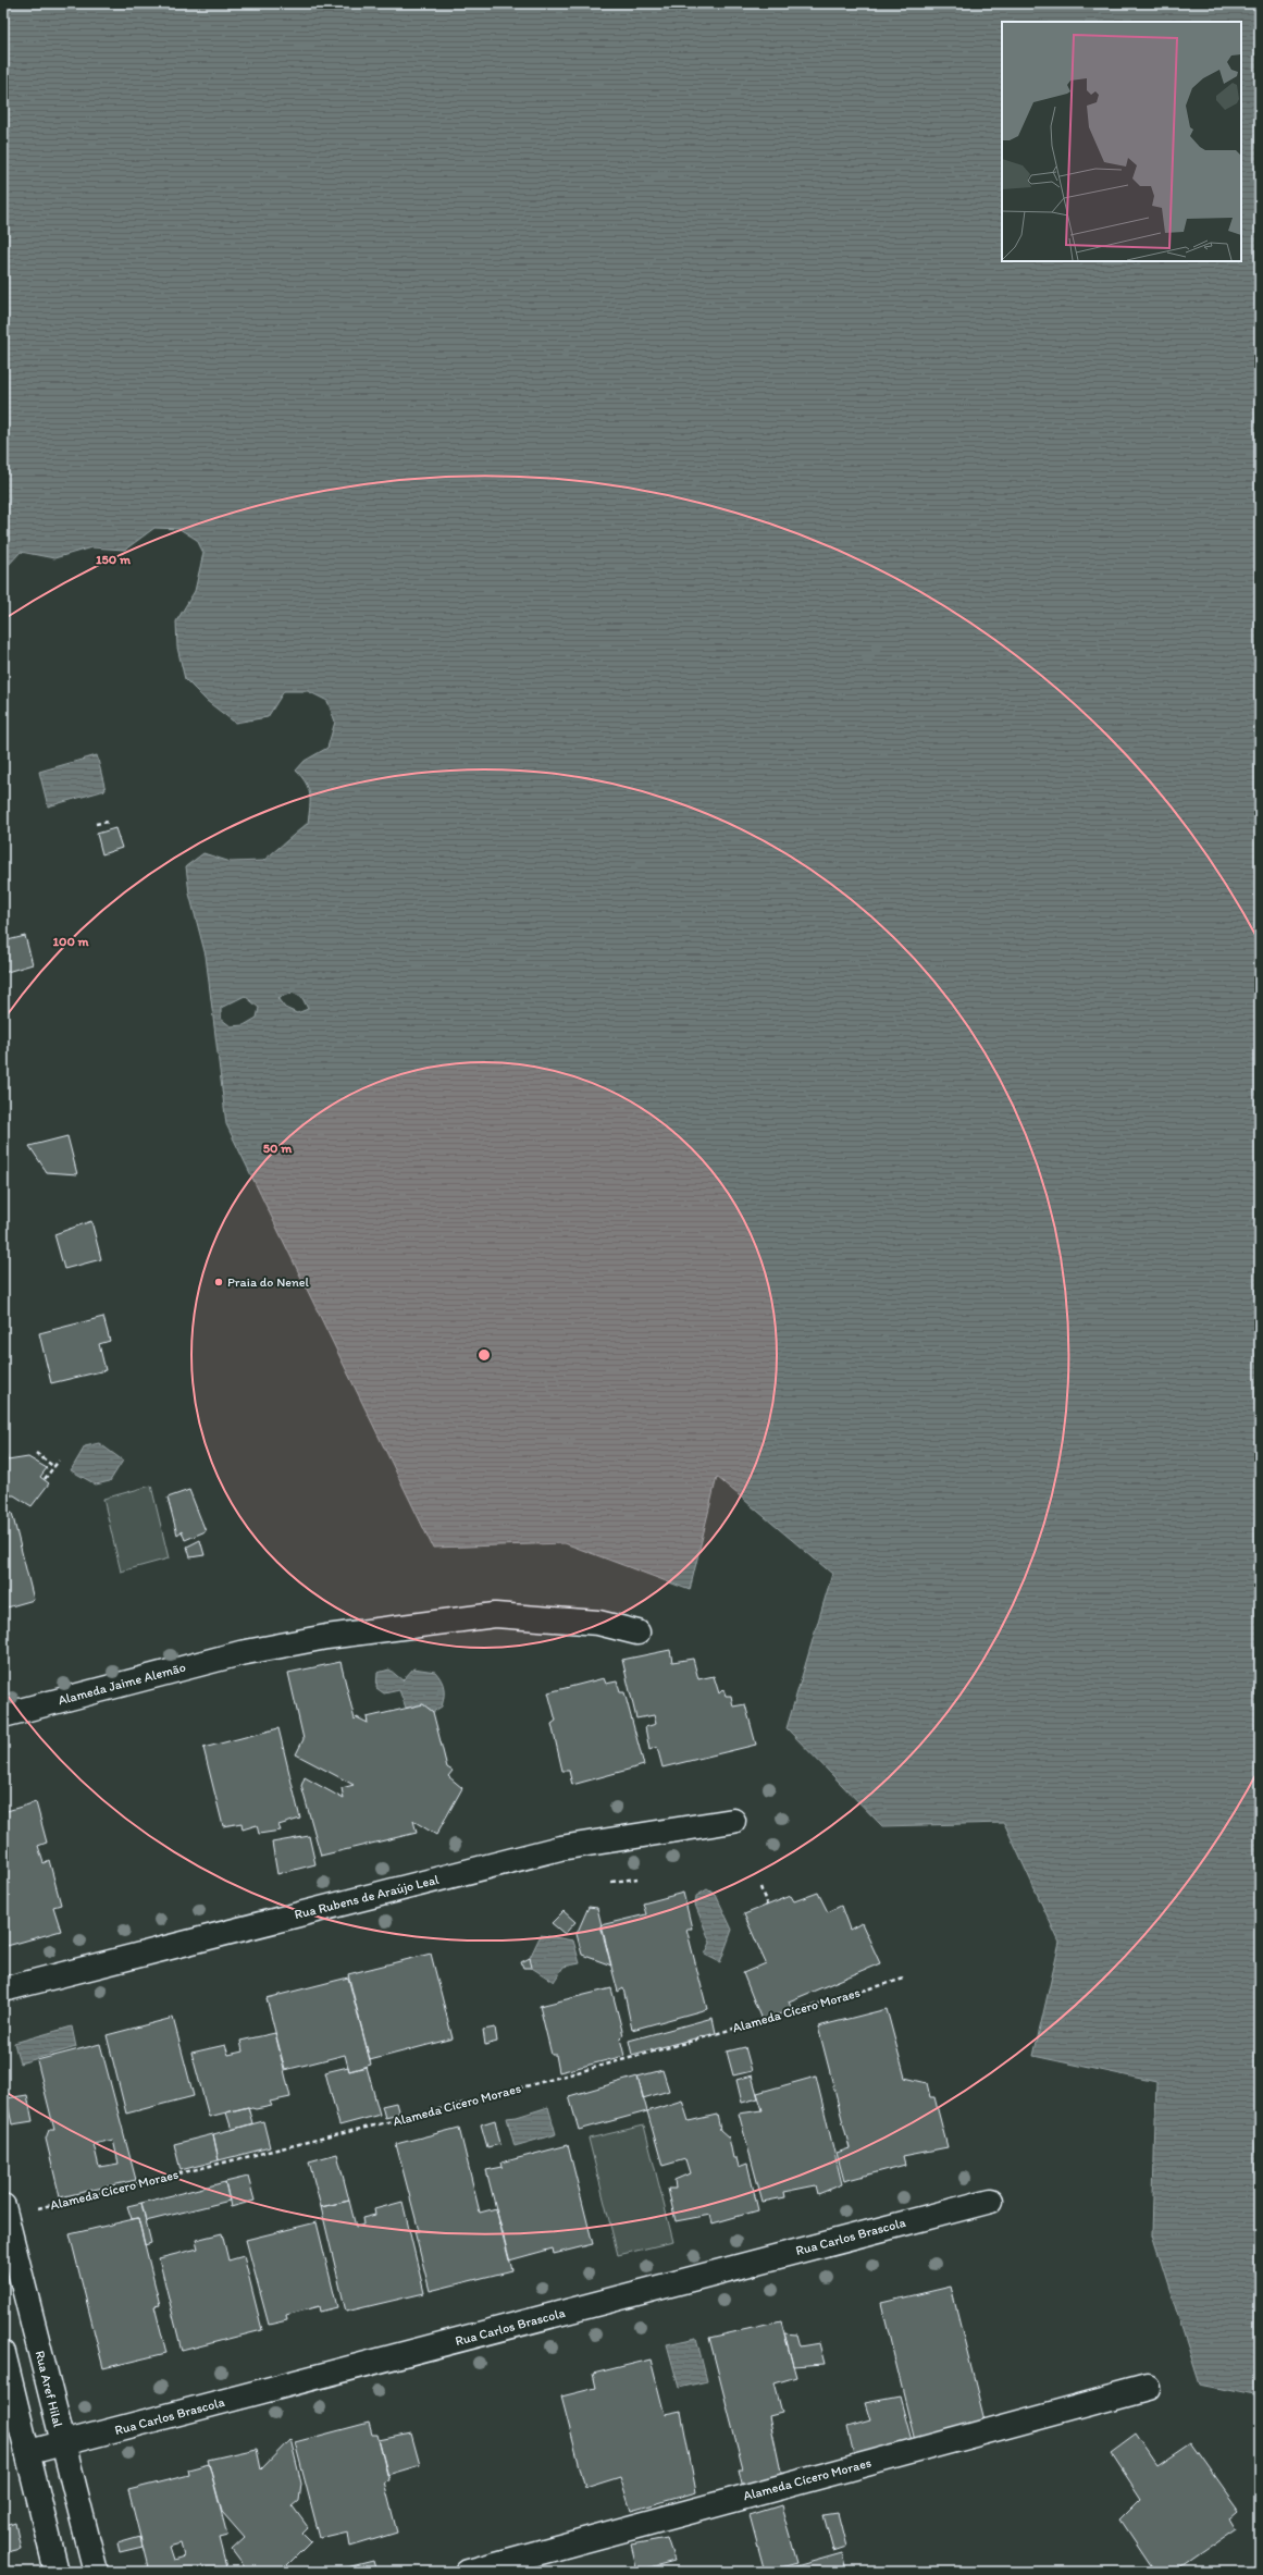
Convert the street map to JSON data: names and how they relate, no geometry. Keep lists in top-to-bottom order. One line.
{"streets":{"street":["Alameda Jaime Alemão","Rua Rubens de Araújo Leal","Alameda Cícero Moraes","Rua Carlos Brascola","Rua Aref Hilal"]},"crossings":[["Alameda Cícero Moraes","Rua Aref Hilal"],["Rua Carlos Brascola","Rua Aref Hilal"]],"places":["Praia do Nenel"],"rings":["150 m","100 m","50 m"]}
